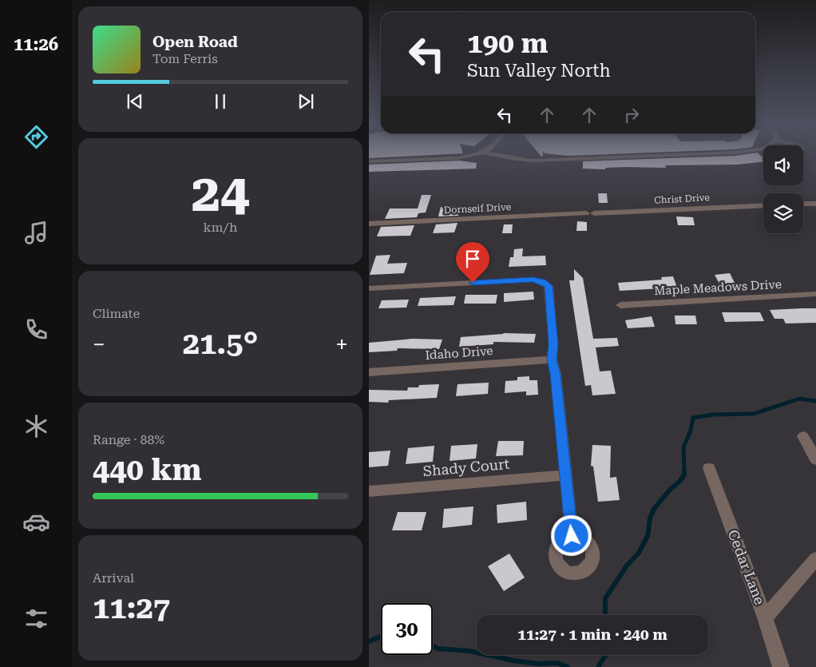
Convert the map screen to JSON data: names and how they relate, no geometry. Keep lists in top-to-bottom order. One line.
{"streets":{"street":["Christ Drive","Dornseif Drive","Maple Meadows Drive","Idaho Drive","Shady Court","Cedar Lane"]},"crossings":[["Christ Drive","Dornseif Drive"]],"page":{"tabs":"11:26","turn":["190 m","Sun Valley North"],"song":["Open Road","Tom Ferris"],"tile":[["24","km/h"],"Climate",["Range · 88%","440 km"],["Arrival","11:27"]],"heat":["−","21.5°","+"],"limit":"30","trip":"11:27 · 1 min · 240 m"}}
